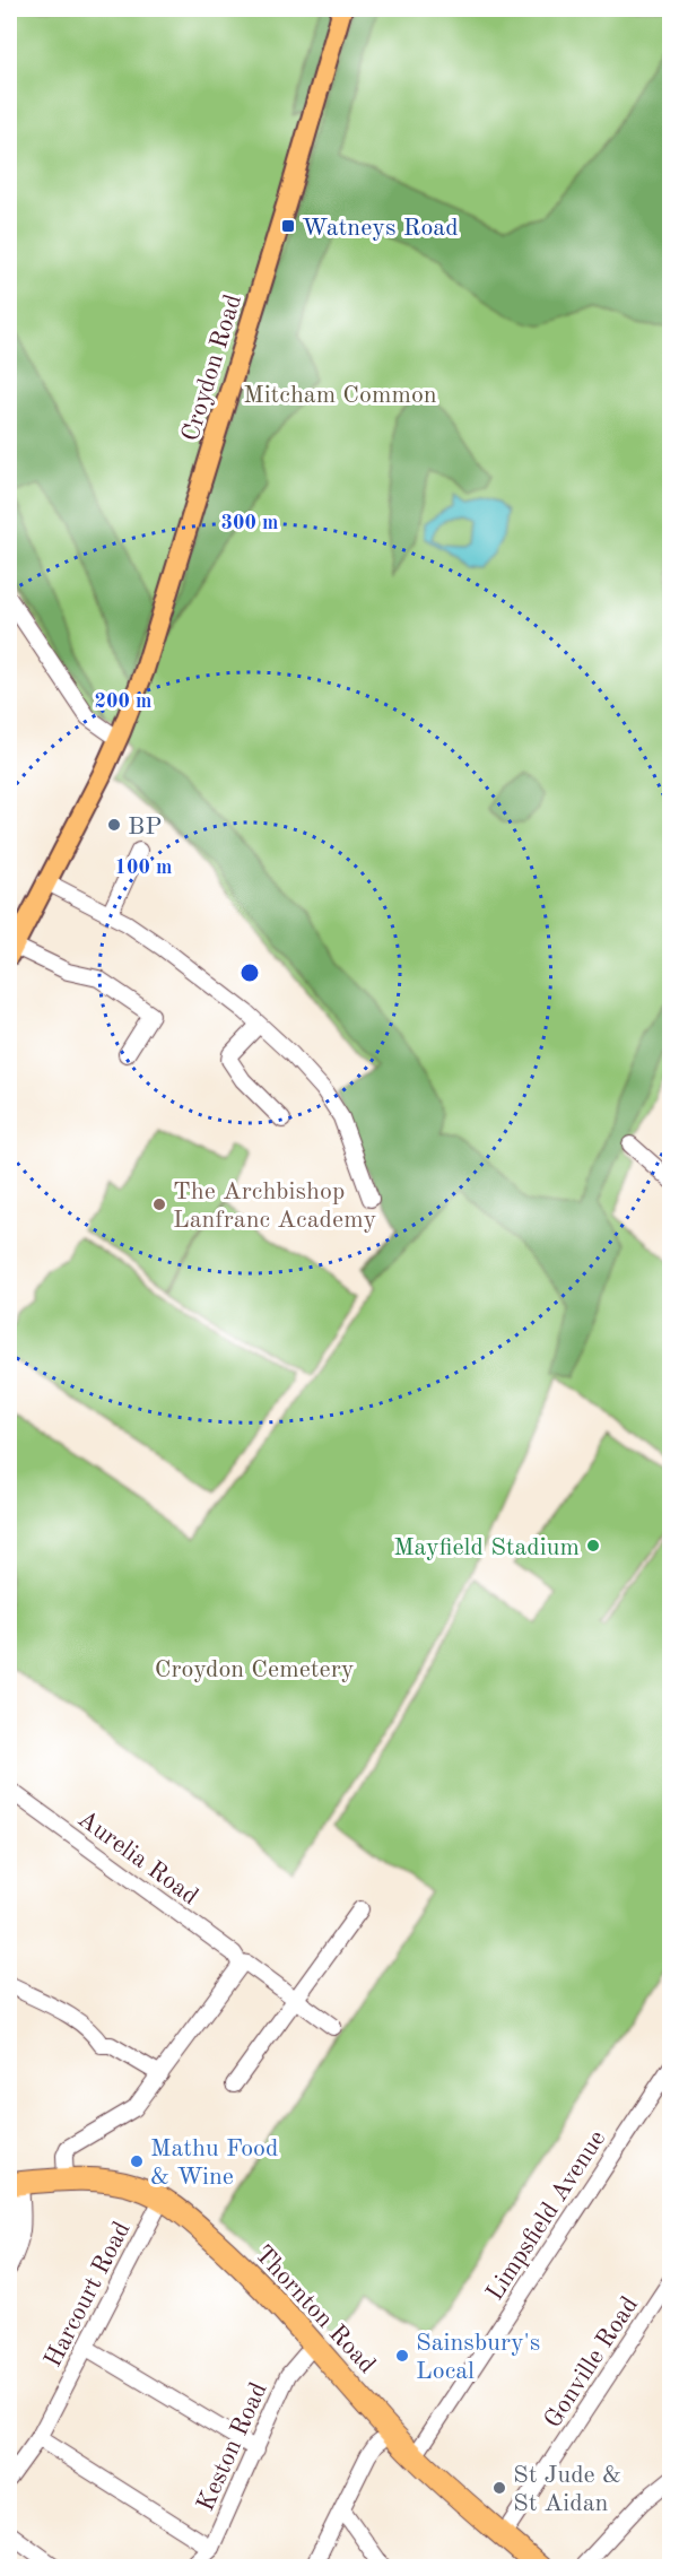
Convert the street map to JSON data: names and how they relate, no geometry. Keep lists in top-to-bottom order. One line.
{"streets":{"highway":["Thornton Road"],"main road":["Croydon Road"],"street":["Aurelia Road","Limpsfield Avenue","Harcourt Road","Gonville Road","Keston Road"]},"crossings":[["Limpsfield Avenue","Thornton Road"],["Harcourt Road","Thornton Road"],["Thornton Road","Gonville Road"],["Thornton Road","Keston Road"]],"parks":["Mitcham Common","Croydon Cemetery"],"places":{"transit":["Watneys Road"],"other":["BP","The Archbishop Lanfranc Academy","Mayfield Stadium","Mathu Food & Wine","Sainsbury's Local","St Jude & St Aidan"]},"rings":["300 m","200 m","100 m"]}
